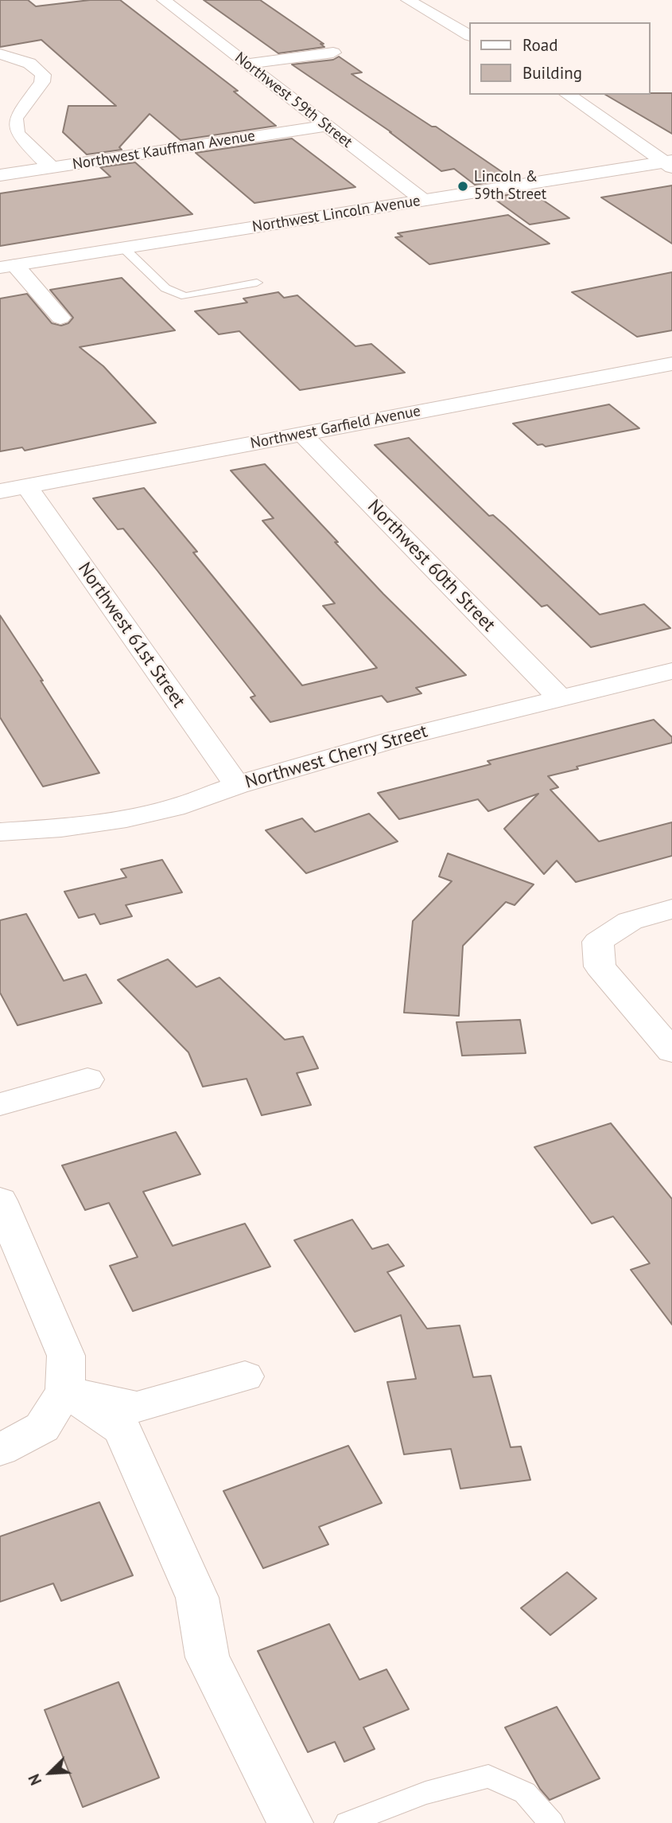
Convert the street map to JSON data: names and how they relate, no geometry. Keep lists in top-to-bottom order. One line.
{"streets":{"street":["Northwest 59th Street","Northwest Kauffman Avenue","Northwest Lincoln Avenue","Northwest Garfield Avenue","Northwest 60th Street","Northwest 61st Street","Northwest Cherry Street"]},"crossings":[["Northwest 59th Street","Northwest Kauffman Avenue"],["Northwest 59th Street","Northwest Lincoln Avenue"],["Northwest Garfield Avenue","Northwest 60th Street"],["Northwest Garfield Avenue","Northwest 61st Street"],["Northwest 60th Street","Northwest Cherry Street"],["Northwest 61st Street","Northwest Cherry Street"]],"places":["Lincoln & 59th Street"],"legend":["Road","Building"],"north":"bottom left"}
